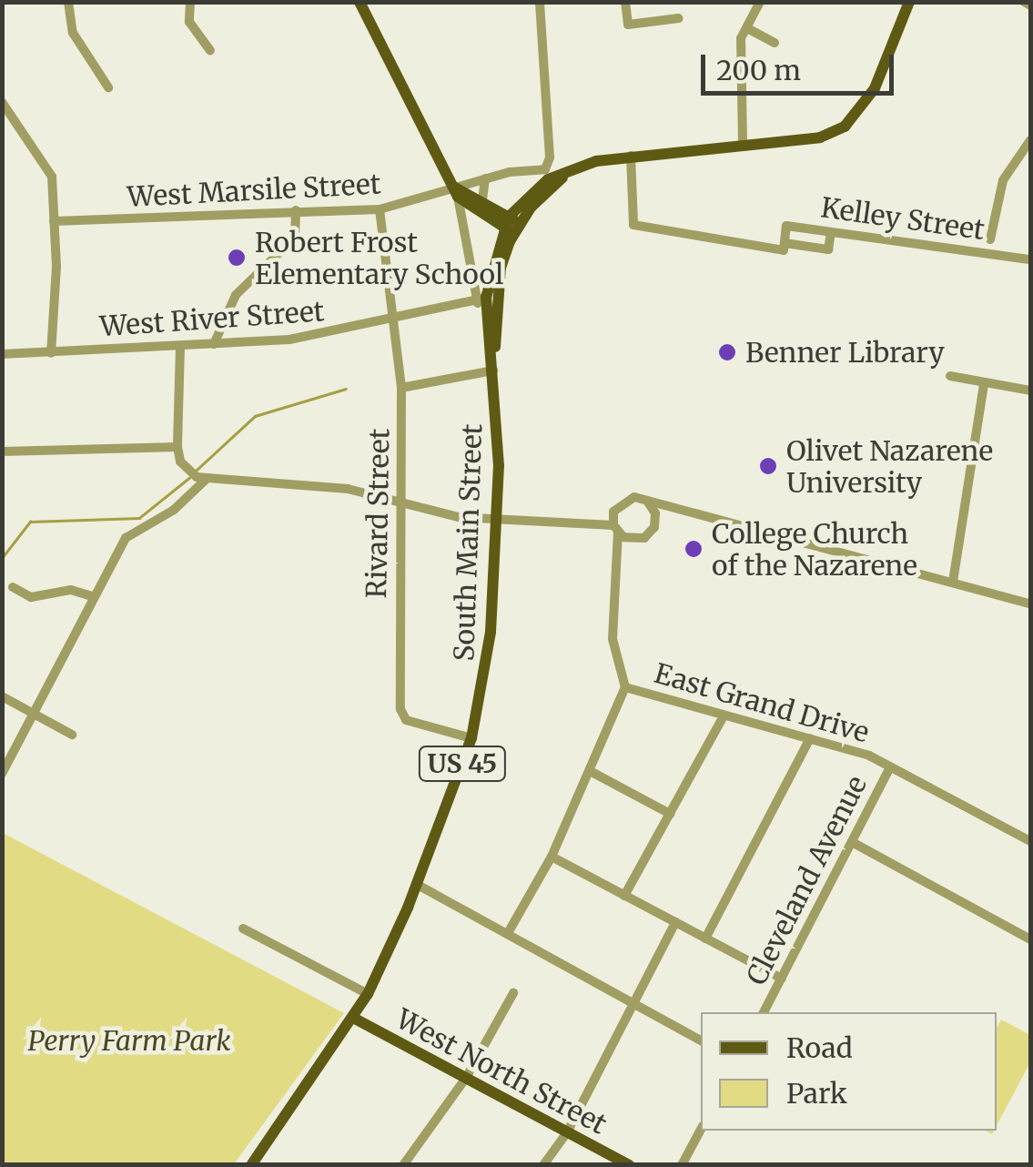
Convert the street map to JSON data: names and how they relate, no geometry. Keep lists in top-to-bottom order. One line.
{"streets":{"main road":["South Main Street","US 45","West North Street"],"street":["West Marsile Street","Kelley Street","West River Street","Rivard Street","East Grand Drive","Cleveland Avenue"]},"crossings":[["West Marsile Street","Rivard Street"],["West Marsile Street","South Main Street"],["West River Street","Rivard Street"],["West River Street","South Main Street"],["Rivard Street","South Main Street"],["South Main Street","US 45"],["South Main Street","West North Street"],["East Grand Drive","Cleveland Avenue"],["US 45","West North Street"]],"parks":["Perry Farm Park"],"places":["Robert Frost Elementary School","Benner Library","Olivet Nazarene University","College Church of the Nazarene"],"legend":["Road","Park"],"scale_bar":"200 m"}
